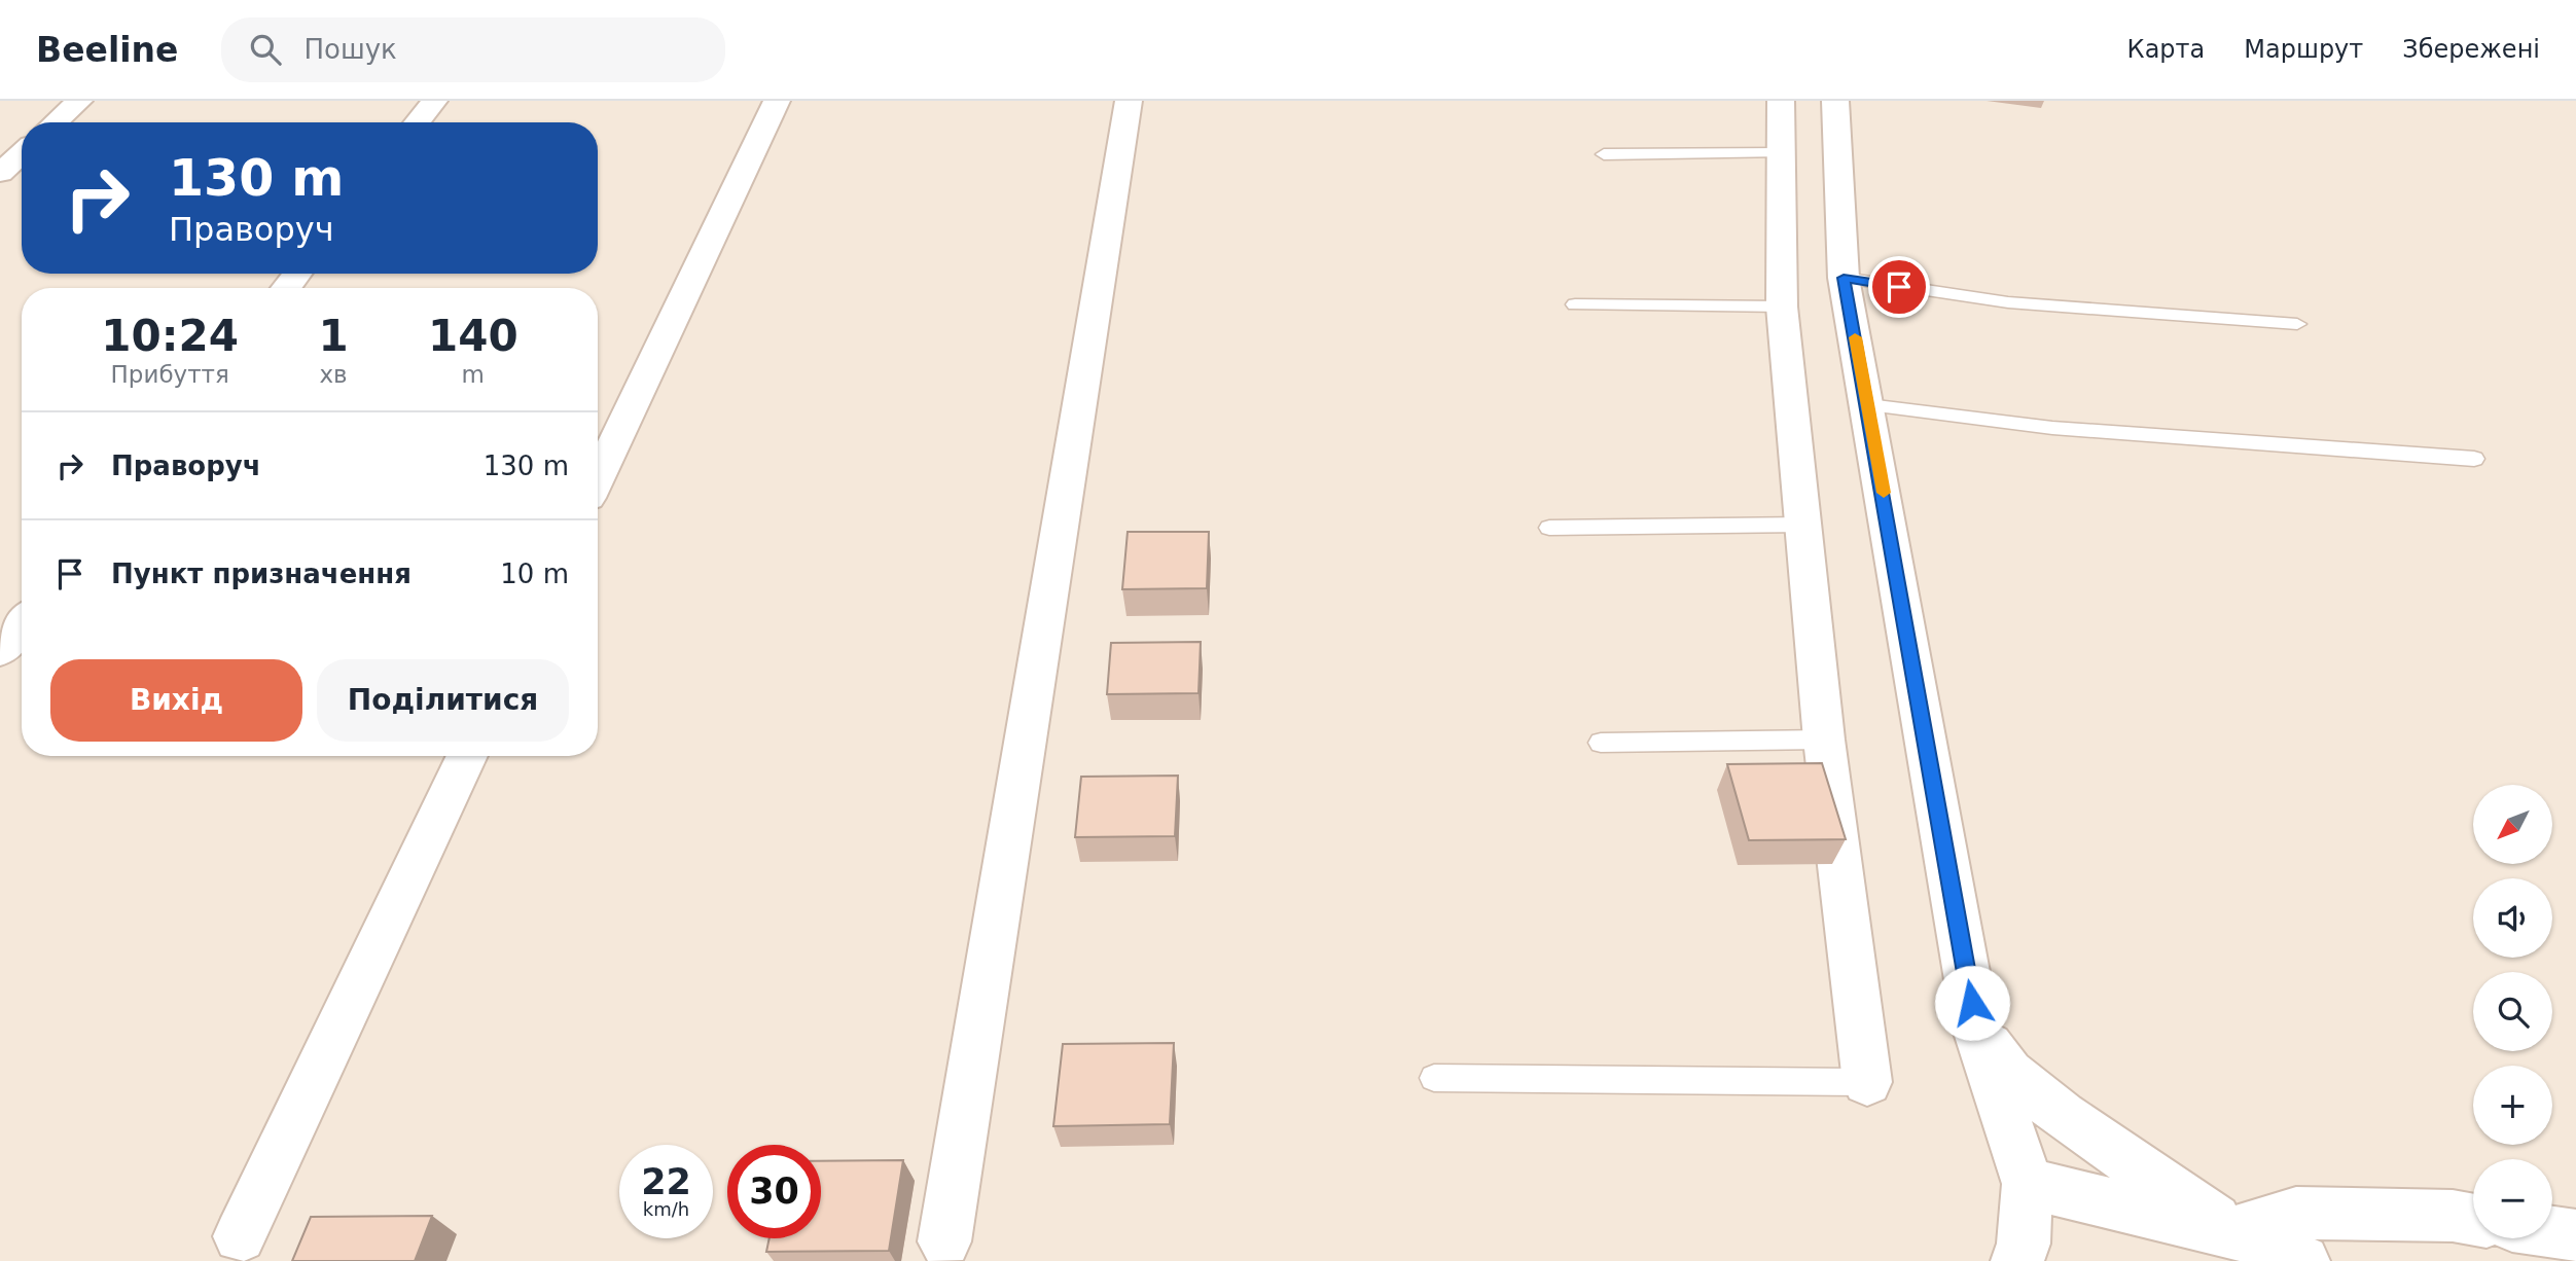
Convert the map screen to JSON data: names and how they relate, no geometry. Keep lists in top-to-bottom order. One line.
{"north":"bottom left","page":{"header":"Beeline","search":"Пошук","nav":["Карта","Маршрут","Збережені"],"turn":["130 m","Праворуч"],"eta":["10:24","Прибуття","1","хв","140","m"],"list":[{"name":"Праворуч","value":"130 m"},{"name":"Пункт призначення","value":"10 m"}],"buttons":["Вихід","Поділитися"],"map_buttons":["+","−"],"speed":"22 km/h","limit":"30"}}
